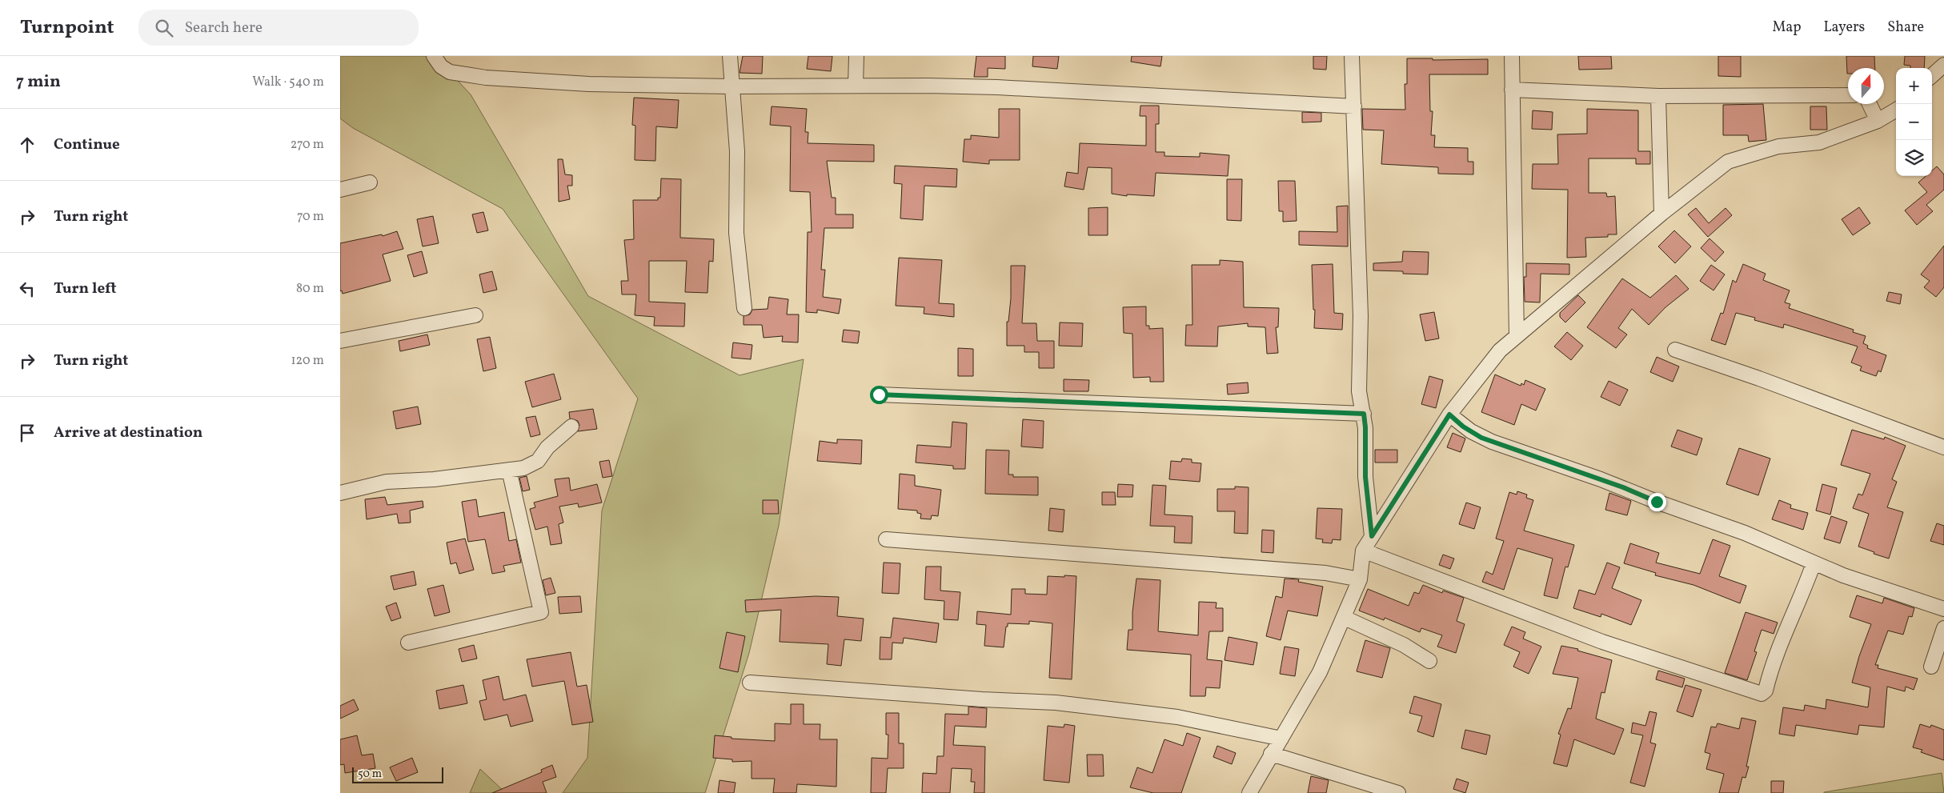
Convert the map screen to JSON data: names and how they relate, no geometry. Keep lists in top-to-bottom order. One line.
{"scale_bar":"50 m","north":"top","page":{"header":"Turnpoint","search":"Search here","nav":["Map","Layers","Share"],"heading":["7 min","Walk · 540 m"],"map_buttons":["+","−"],"list":[["Continue","270 m"],["Turn right","70 m"],["Turn left","80 m"],["Turn right","120 m"],"Arrive at destination"],"scale":"50 m"}}
